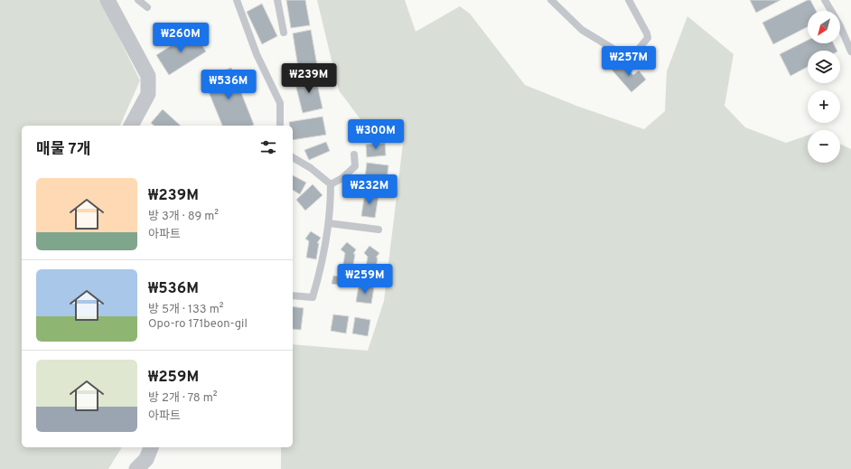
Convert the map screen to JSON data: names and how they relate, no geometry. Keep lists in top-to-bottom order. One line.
{"north":"bottom left","page":{"map_buttons":["+","−"],"price":["₩260M","₩257M","₩239M","₩536M","₩300M","₩232M","₩259M"],"heading":"매물 7개","list":[{"name":"₩239M","note":"방 3개 · 89 m² · 아파트"},{"name":"₩536M","note":"방 5개 · 133 m² · Opo-ro 171beon-gil"},{"name":"₩259M","note":"방 2개 · 78 m² · 아파트"}]}}
